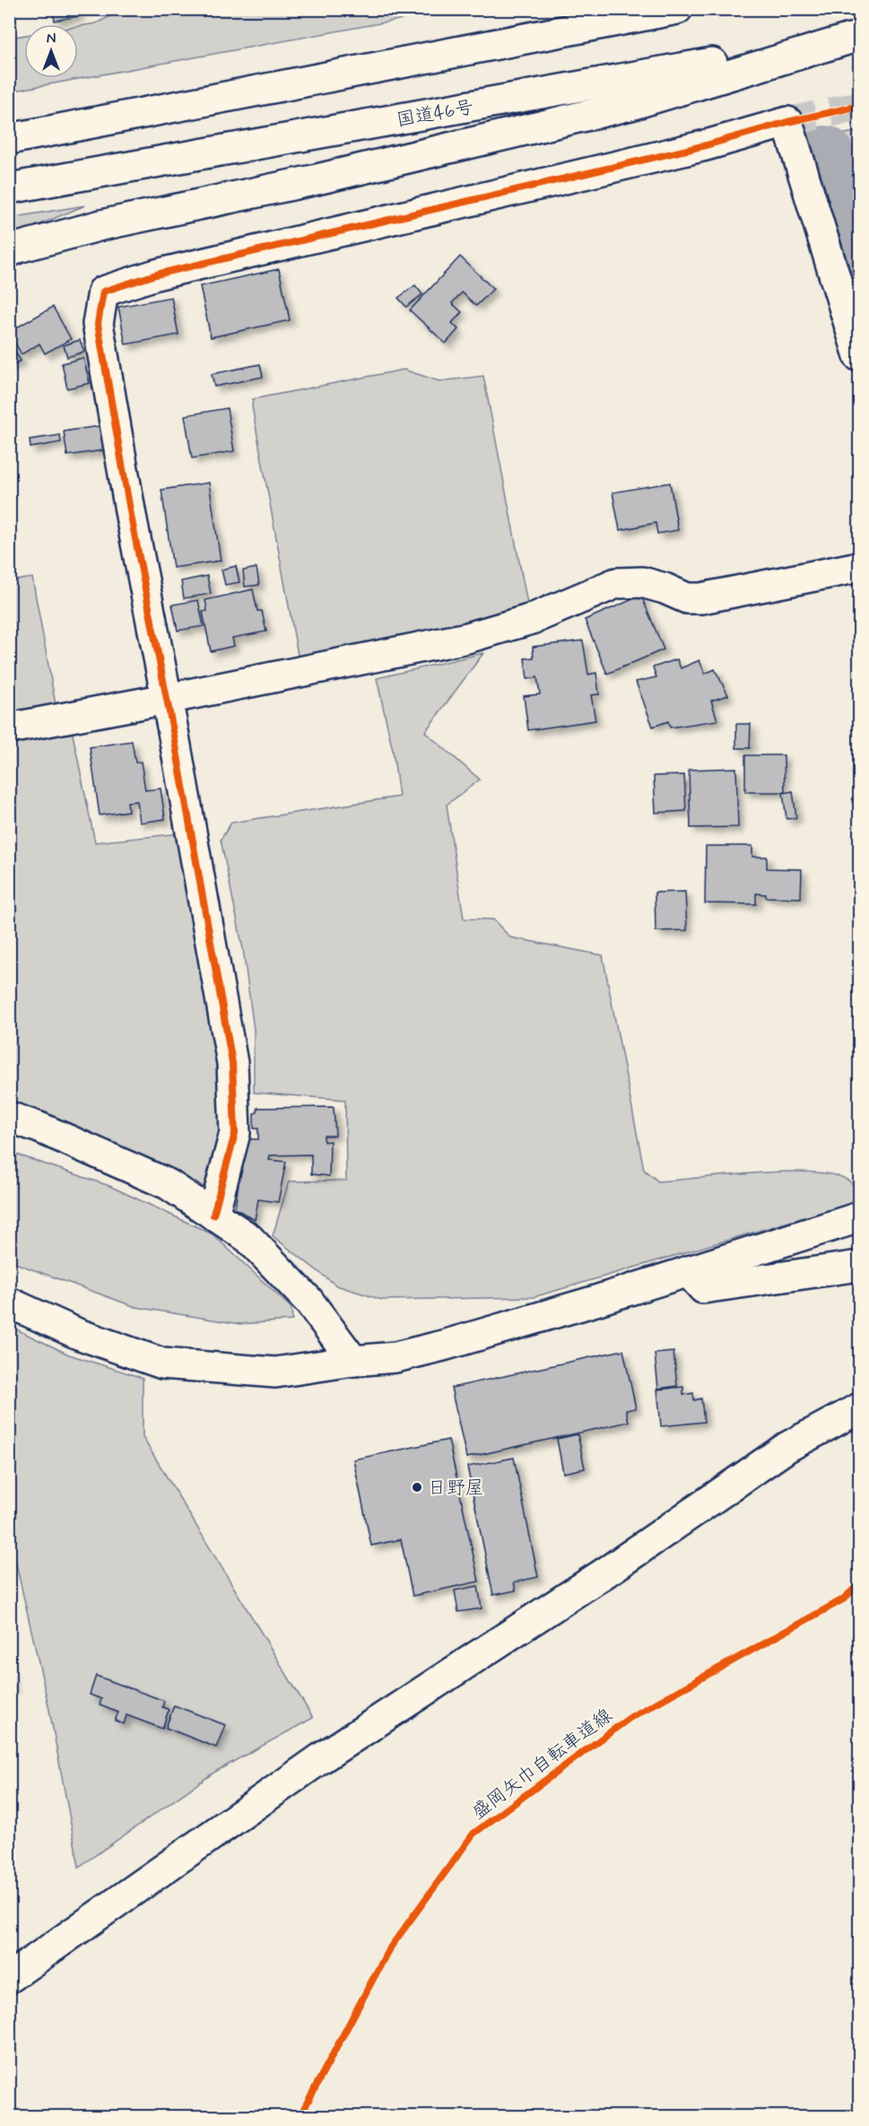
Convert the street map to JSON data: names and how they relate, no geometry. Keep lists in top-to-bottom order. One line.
{"streets":{"main road":["国道46号"],"cycle path":["盛岡矢巾自転車道線"]},"places":["日野屋"],"north":"top"}
